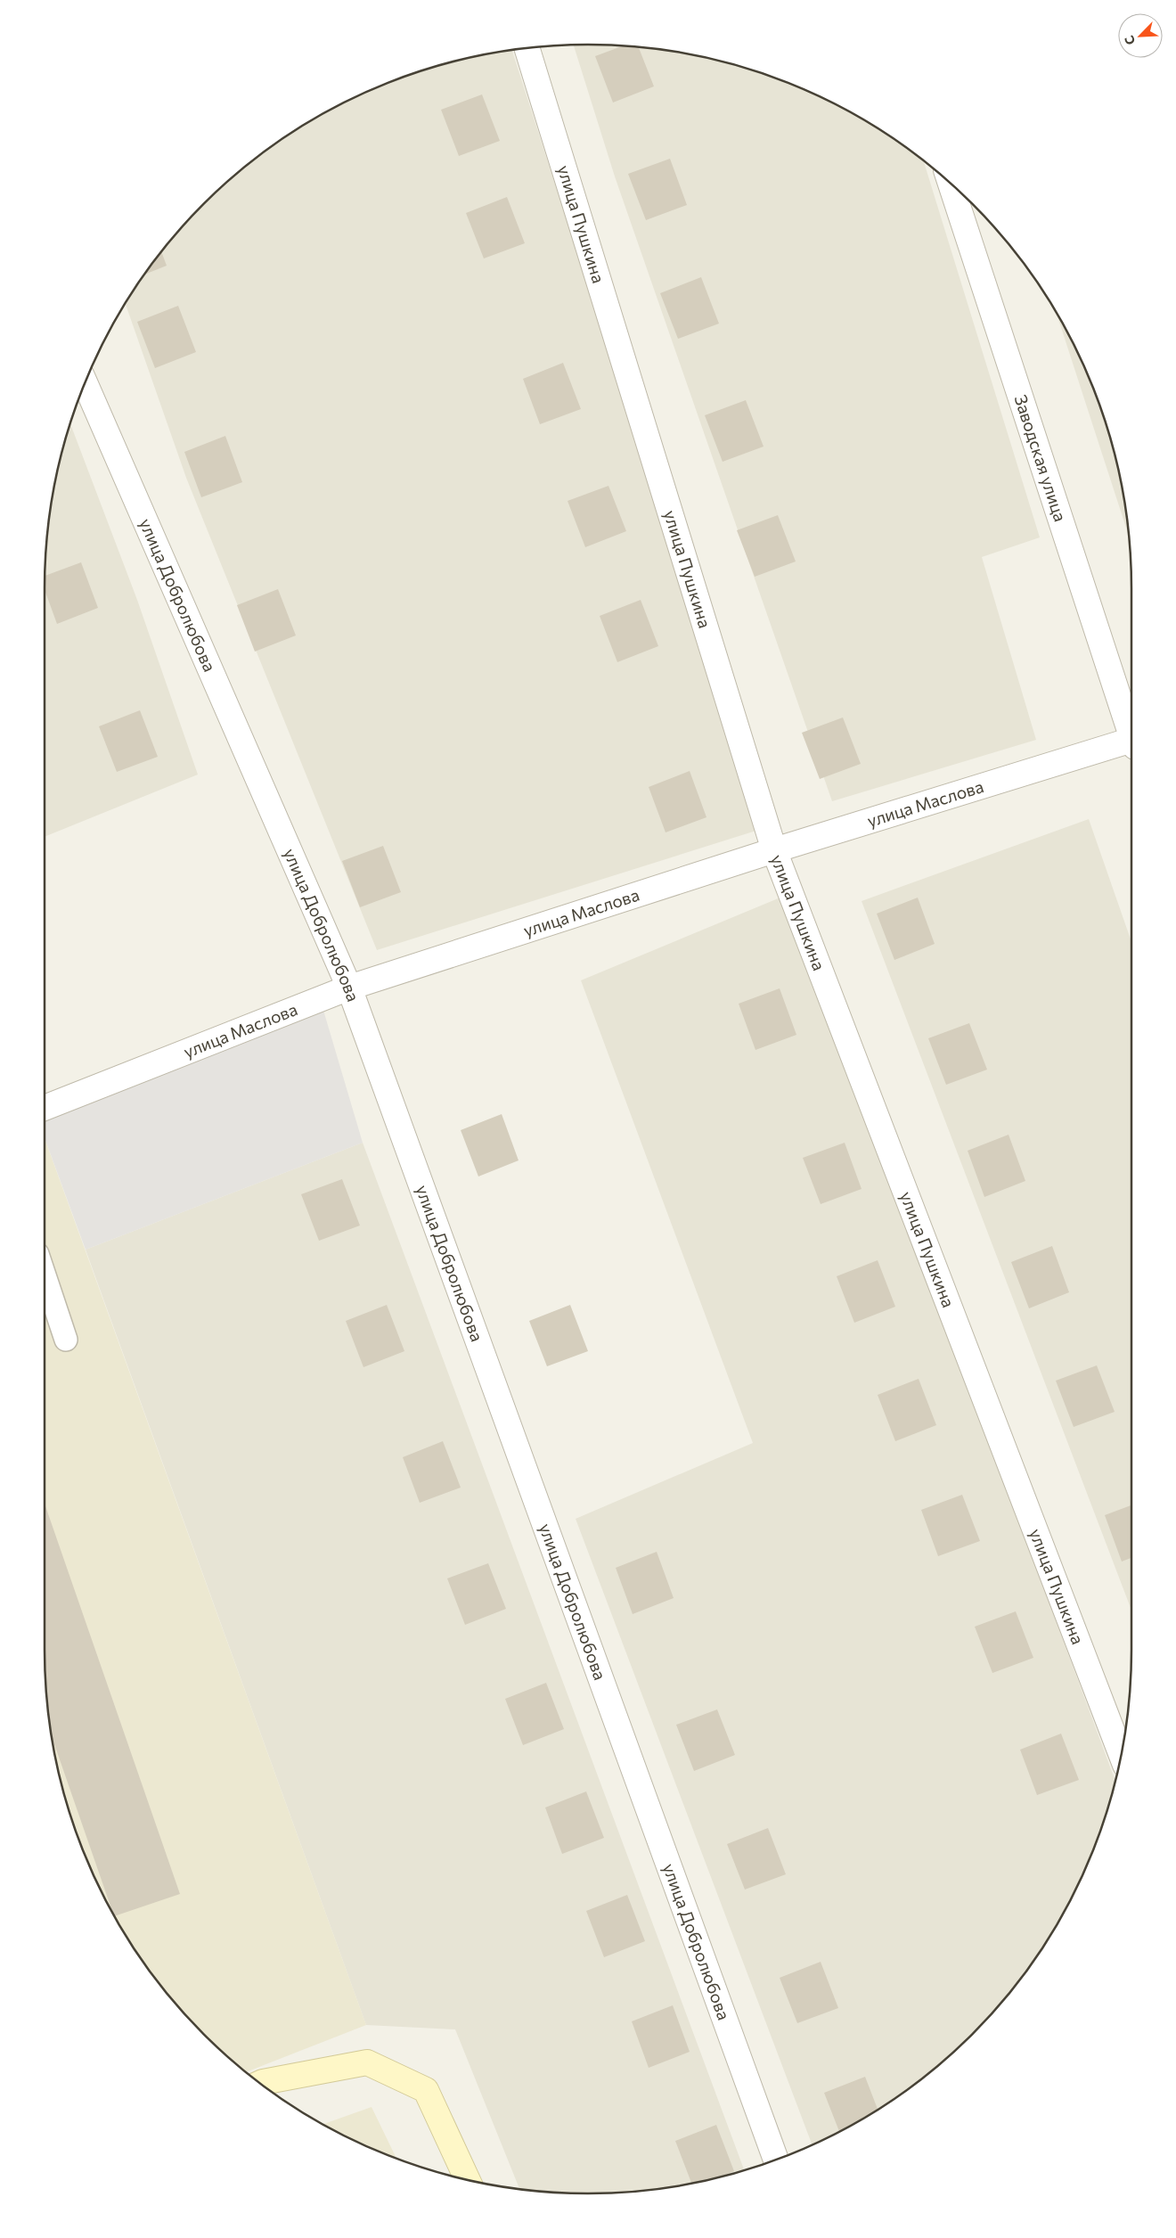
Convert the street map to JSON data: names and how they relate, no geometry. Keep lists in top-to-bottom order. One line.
{"streets":{"street":["улица Пушкина","Заводская улица","улица Добролюбова","улица Маслова"]},"crossings":[["улица Пушкина","улица Маслова"],["улица Добролюбова","улица Маслова"]],"north":"bottom left"}
